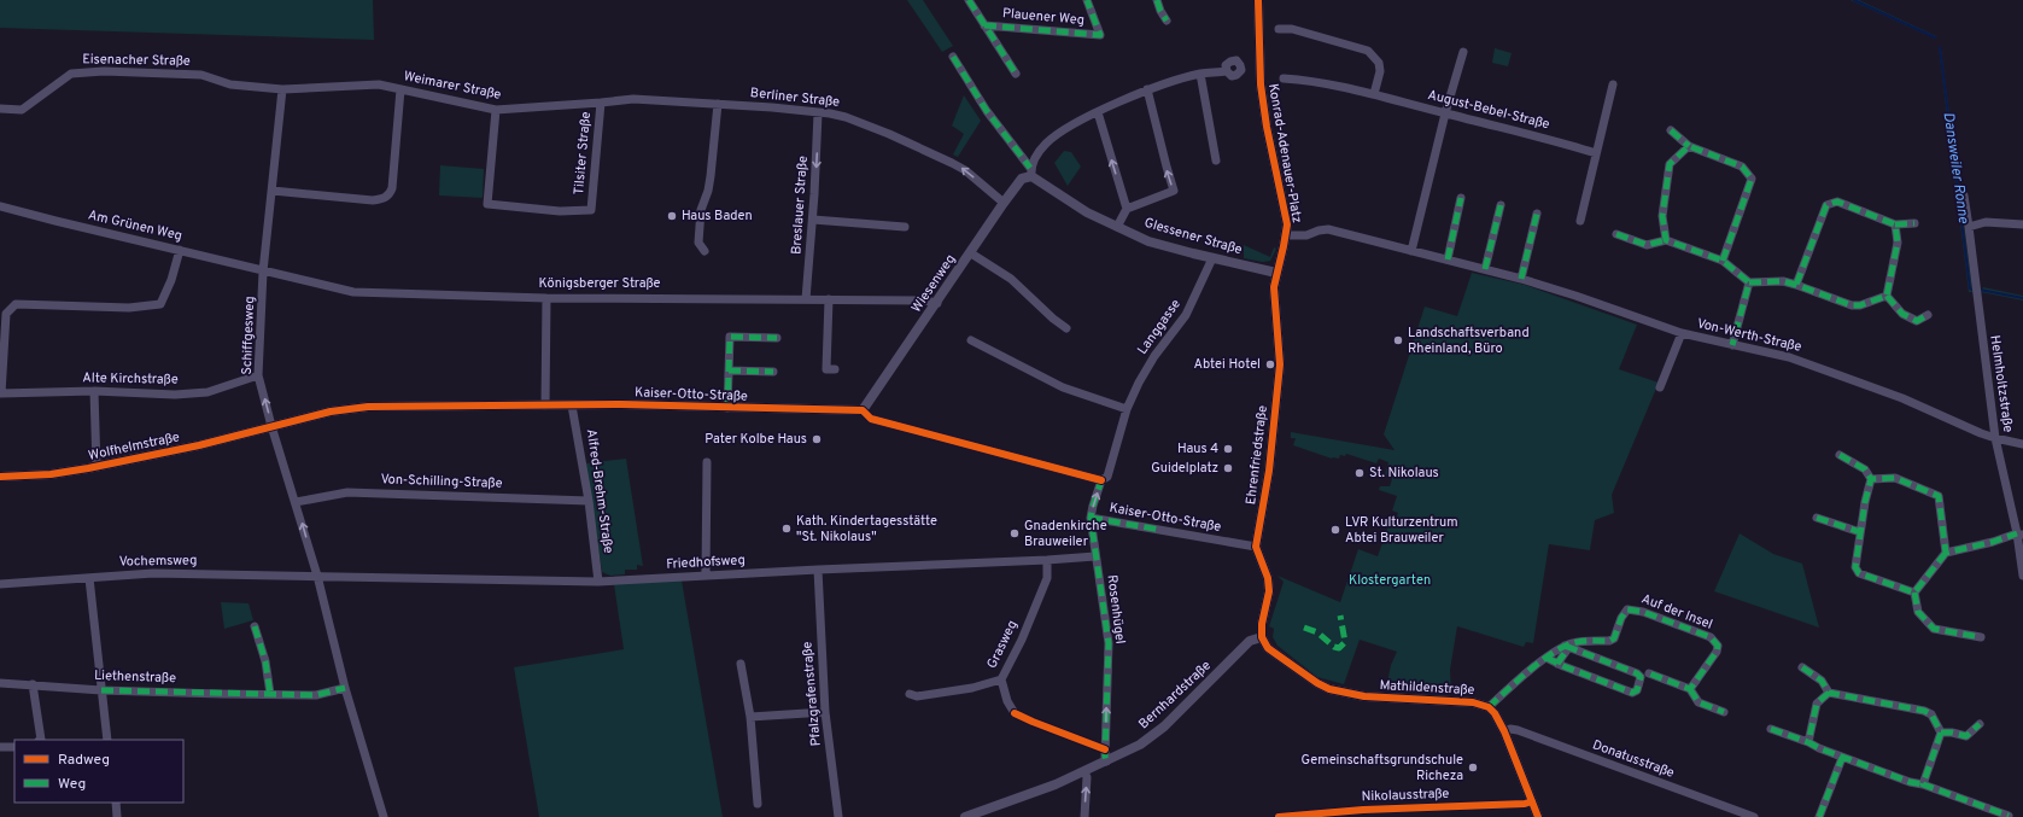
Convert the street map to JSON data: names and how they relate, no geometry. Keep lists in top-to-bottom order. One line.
{"streets":{"street":["Plauener Weg","Eisenacher Straße","Weimarer Straße","Berliner Straße","August-Bebel-Straße","Tilsiter Straße","Konrad-Adenauer-Platz","Breslauer Straße","Am Grünen Weg","Glessener Straße","Königsberger Straße","Wiesenweg","Langgasse","Schiffgesweg","Von-Werth-Straße","Alte Kirchstraße","Helmholtzstraße","Kaiser-Otto-Straße","Wolfhelmstraße","Ehrenfriedstraße","Von-Schilling-Straße","Alfred-Brehm-Straße","Vochemsweg","Friedhofsweg","Rosenhügel","Auf der Insel","Grasweg","Liethenstraße","Mathildenstraße","Pfalzgrafenstraße","Bernhardstraße","Donatusstraße","Nikolausstraße"]},"crossings":[["Eisenacher Straße","Weimarer Straße"],["Eisenacher Straße","Schiffgesweg"],["Weimarer Straße","Berliner Straße"],["Weimarer Straße","Tilsiter Straße"],["Weimarer Straße","Schiffgesweg"],["Berliner Straße","Breslauer Straße"],["Berliner Straße","Wiesenweg"],["Konrad-Adenauer-Platz","Glessener Straße"],["Konrad-Adenauer-Platz","Von-Werth-Straße"],["Konrad-Adenauer-Platz","Ehrenfriedstraße"],["Breslauer Straße","Königsberger Straße"],["Am Grünen Weg","Königsberger Straße"],["Am Grünen Weg","Schiffgesweg"],["Glessener Straße","Wiesenweg"],["Glessener Straße","Langgasse"],["Glessener Straße","Ehrenfriedstraße"],["Königsberger Straße","Wiesenweg"],["Königsberger Straße","Schiffgesweg"],["Wiesenweg","Kaiser-Otto-Straße"],["Langgasse","Kaiser-Otto-Straße"],["Schiffgesweg","Alte Kirchstraße"],["Schiffgesweg","Kaiser-Otto-Straße"],["Schiffgesweg","Wolfhelmstraße"],["Schiffgesweg","Von-Schilling-Straße"],["Schiffgesweg","Vochemsweg"],["Schiffgesweg","Friedhofsweg"],["Schiffgesweg","Liethenstraße"],["Von-Werth-Straße","Helmholtzstraße"],["Kaiser-Otto-Straße","Wolfhelmstraße"],["Kaiser-Otto-Straße","Ehrenfriedstraße"],["Kaiser-Otto-Straße","Alfred-Brehm-Straße"],["Kaiser-Otto-Straße","Rosenhügel"],["Von-Schilling-Straße","Alfred-Brehm-Straße"],["Alfred-Brehm-Straße","Friedhofsweg"],["Vochemsweg","Friedhofsweg"],["Friedhofsweg","Rosenhügel"],["Friedhofsweg","Grasweg"],["Friedhofsweg","Pfalzgrafenstraße"],["Rosenhügel","Bernhardstraße"],["Auf der Insel","Mathildenstraße"],["Mathildenstraße","Bernhardstraße"],["Mathildenstraße","Donatusstraße"],["Mathildenstraße","Nikolausstraße"]],"one_way":["Berliner Straße","Breslauer Straße","Rosenhügel"],"water":["Dansweiler Ronne"],"parks":["Klostergarten"],"places":["Haus Baden","Landschaftsverband Rheinland, Büro","Abtei Hotel","Pater Kolbe Haus","Haus 4","Guidelplatz","St. Nikolaus","Kath. Kindertagesstätte \"St. Nikolaus\"","LVR Kulturzentrum Abtei Brauweiler","Gnadenkirche Brauweiler","Gemeinschaftsgrundschule Richeza"],"legend":["Radweg","Weg"]}
